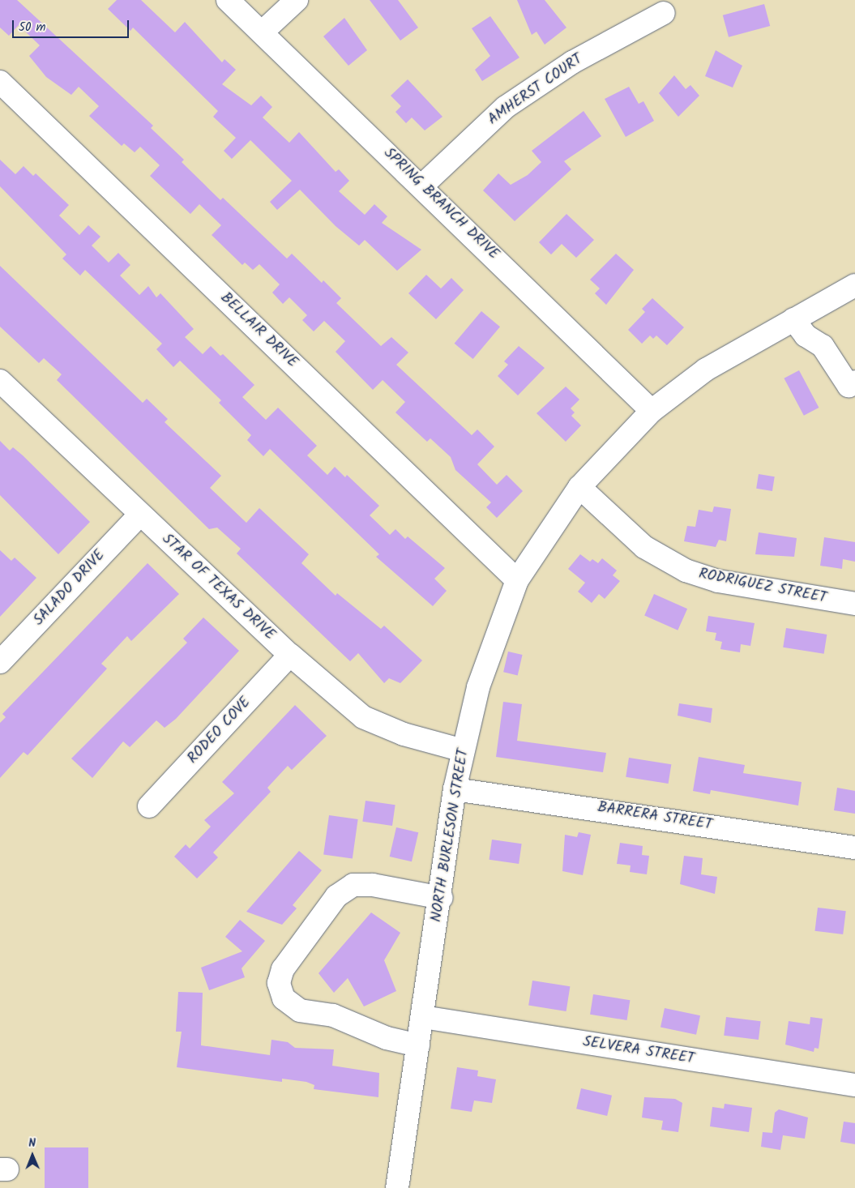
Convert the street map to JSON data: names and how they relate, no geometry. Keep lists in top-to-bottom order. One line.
{"streets":{"street":["AMHERST COURT","SPRING BRANCH DRIVE","BELLAIR DRIVE","RODRIGUEZ STREET","STAR OF TEXAS DRIVE","SALADO DRIVE","RODEO COVE","BARRERA STREET","NORTH BURLESON STREET","SELVERA STREET"]},"crossings":[["AMHERST COURT","SPRING BRANCH DRIVE"],["SPRING BRANCH DRIVE","NORTH BURLESON STREET"],["BELLAIR DRIVE","NORTH BURLESON STREET"],["RODRIGUEZ STREET","NORTH BURLESON STREET"],["STAR OF TEXAS DRIVE","SALADO DRIVE"],["STAR OF TEXAS DRIVE","RODEO COVE"],["STAR OF TEXAS DRIVE","NORTH BURLESON STREET"],["BARRERA STREET","NORTH BURLESON STREET"],["NORTH BURLESON STREET","SELVERA STREET"]],"scale_bar":"50 m","north":"top"}
